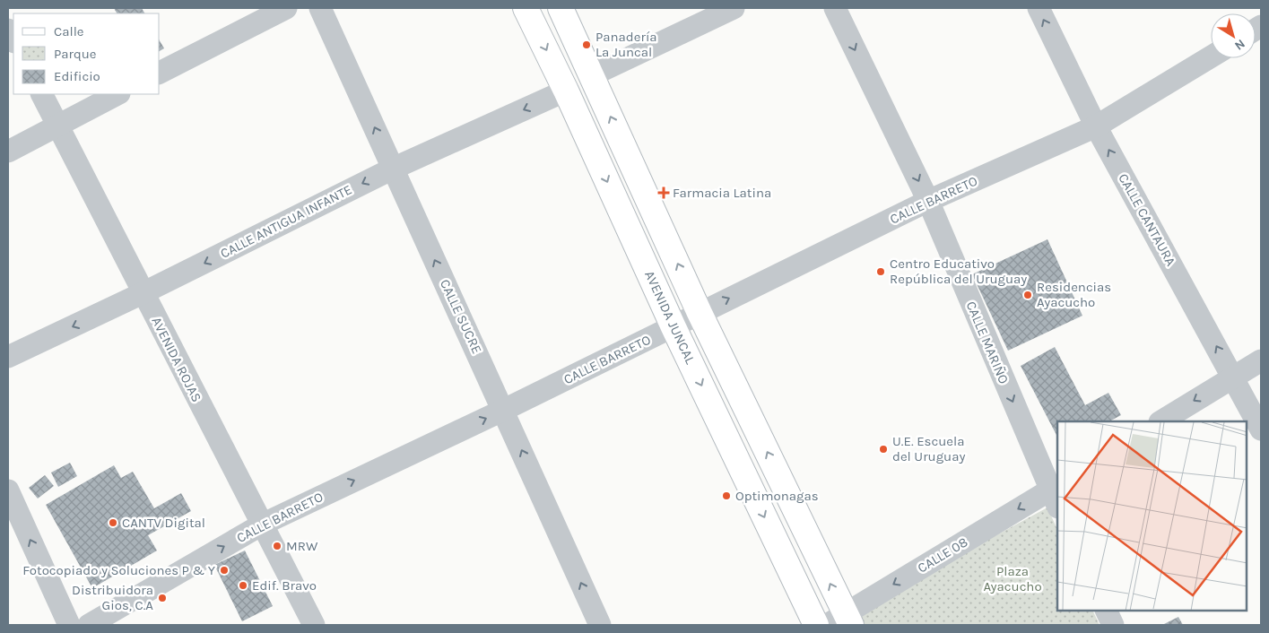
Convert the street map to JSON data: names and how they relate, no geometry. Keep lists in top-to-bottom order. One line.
{"streets":{"street":["CALLE BARRETO","CALLE CANTAURA","CALLE ANTIGUA INFANTE","CALLE SUCRE","AVENIDA JUNCAL","CALLE MARIÑO","AVENIDA ROJAS","CALLE 08"]},"crossings":[["CALLE BARRETO","CALLE CANTAURA"],["CALLE BARRETO","CALLE SUCRE"],["CALLE BARRETO","AVENIDA JUNCAL"],["CALLE BARRETO","CALLE MARIÑO"],["CALLE BARRETO","AVENIDA ROJAS"],["CALLE ANTIGUA INFANTE","CALLE SUCRE"],["CALLE ANTIGUA INFANTE","AVENIDA JUNCAL"],["CALLE ANTIGUA INFANTE","AVENIDA ROJAS"],["CALLE MARIÑO","CALLE 08"]],"one_way":["CALLE BARRETO","CALLE CANTAURA","CALLE SUCRE","CALLE MARIÑO","CALLE 08"],"parks":["Plaza Ayacucho"],"places":{"other":["Panadería La Juncal","Centro Educativo República del Uruguay","Residencias Ayacucho","U.E. Escuela del Uruguay","Optimonagas","CANTV Digital","MRW","Fotocopiado y Soluciones P & Y","Edif. Bravo","Distribuidora Gios, C.A"],"health":["Farmacia Latina"]},"legend":["Calle","Parque","Edificio"],"north":"bottom right"}
